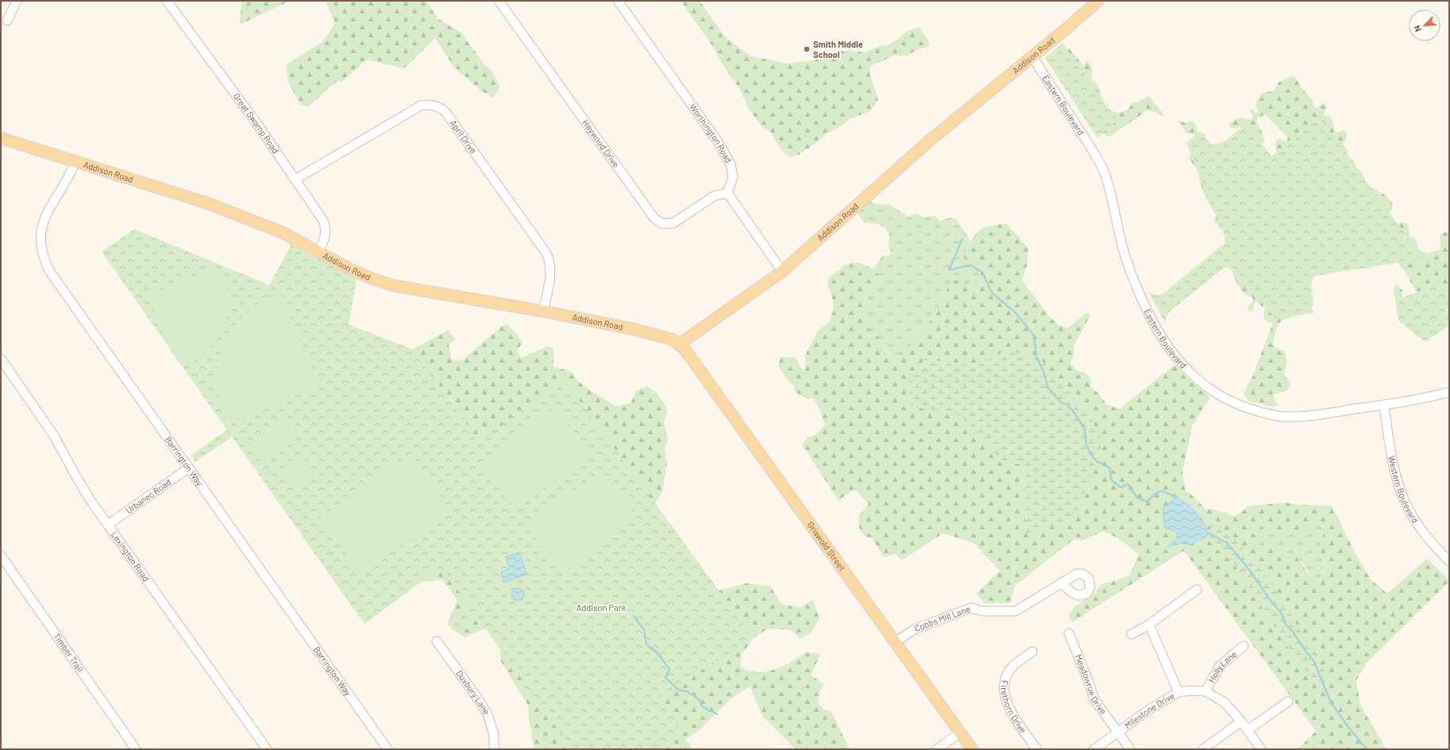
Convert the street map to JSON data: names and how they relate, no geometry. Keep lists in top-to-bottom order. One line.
{"streets":{"main road":["Addison Road","Griswold Street"],"street":["Eastern Boulevard","Great Swamp Road","Worthington Road","April Drive","Heywood Drive","Barrington Way","Western Boulevard","Urbanec Road","Lexington Road","Cobbs Mill Lane","Timber Trail","Holly Lane","Meadowrue Drive","Duxbury Lane","Firethorn Drive","Milestone Drive"]},"crossings":[["Addison Road","Eastern Boulevard"],["Addison Road","Great Swamp Road"],["Addison Road","April Drive"],["Addison Road","Barrington Way"],["Addison Road","Griswold Street"],["Eastern Boulevard","Western Boulevard"],["Great Swamp Road","April Drive"],["Worthington Road","Heywood Drive"],["Barrington Way","Urbanec Road"],["Urbanec Road","Lexington Road"],["Griswold Street","Cobbs Mill Lane"],["Holly Lane","Milestone Drive"],["Meadowrue Drive","Milestone Drive"]],"parks":["Addison Park"],"places":["Smith Middle School"],"north":"bottom left"}
